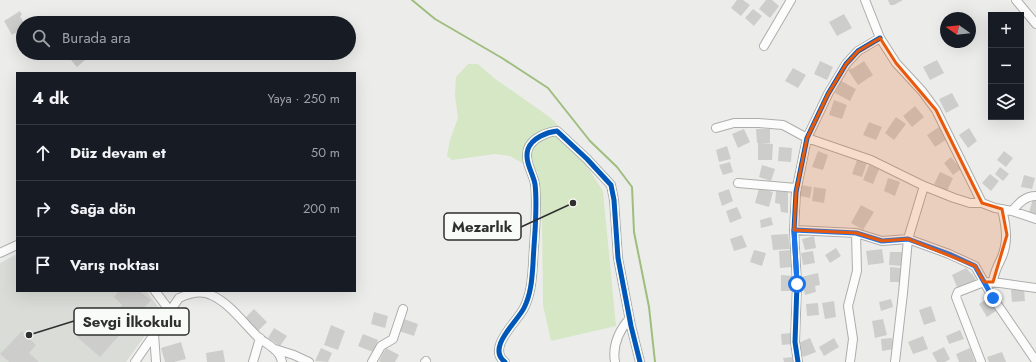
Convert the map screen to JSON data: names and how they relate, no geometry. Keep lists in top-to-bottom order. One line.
{"places":["Mezarlık","Sevgi İlkokulu"],"north":"left","page":{"map_buttons":["+","−"],"search":"Burada ara","heading":["4 dk","Yaya · 250 m"],"list":[["Düz devam et","50 m"],["Sağa dön","200 m"],"Varış noktası"]}}
